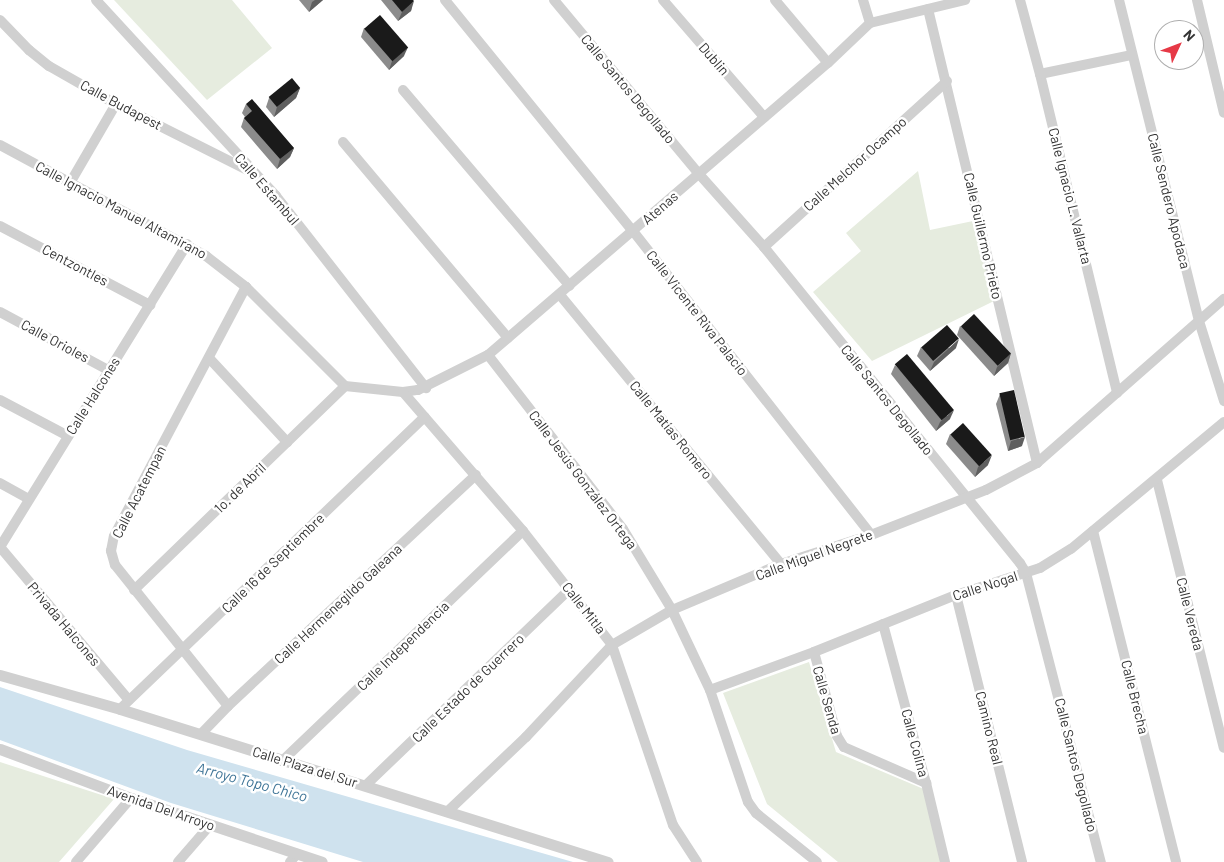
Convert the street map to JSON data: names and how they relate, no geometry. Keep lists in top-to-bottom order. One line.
{"streets":{"street":["Dublin","Calle Santos Degollado","Calle Budapest","Calle Melchor Ocampo","Calle Estambul","Calle Ignacio L. Vallarta","Calle Sendero Apodaca","Atenas","Calle Ignacio Manuel Altamirano","Calle Guillermo Prieto","Centzontles","Calle Vicente Riva Palacio","Calle Orioles","Calle Halcones","Calle Matías Romero","Calle Jesús González Ortega","1o. de Abril","Calle Acatempan","Calle Miguel Negrete","Calle 16 de Septiembre","Calle Nogal","Calle Hermenegildo Galeana","Calle Mitla","Calle Vereda","Privada Halcones","Calle Independencia","Calle Estado de Guerrero","Calle Brecha","Calle Senda","Camino Real","Calle Colina","Calle Plaza del Sur","Avenida Del Arroyo"]},"crossings":[["Dublin","Atenas"],["Calle Santos Degollado","Calle Melchor Ocampo"],["Calle Santos Degollado","Atenas"],["Calle Santos Degollado","Calle Miguel Negrete"],["Calle Santos Degollado","Calle Nogal"],["Calle Budapest","Calle Estambul"],["Calle Melchor Ocampo","Calle Guillermo Prieto"],["Calle Estambul","Atenas"],["Calle Ignacio L. Vallarta","Calle Miguel Negrete"],["Calle Sendero Apodaca","Calle Miguel Negrete"],["Atenas","Calle Ignacio Manuel Altamirano"],["Atenas","Calle Vicente Riva Palacio"],["Atenas","Calle Matías Romero"],["Atenas","Calle Jesús González Ortega"],["Atenas","1o. de Abril"],["Atenas","Calle Mitla"],["Calle Ignacio Manuel Altamirano","Calle Halcones"],["Calle Ignacio Manuel Altamirano","1o. de Abril"],["Calle Ignacio Manuel Altamirano","Calle Acatempan"],["Calle Guillermo Prieto","Calle Miguel Negrete"],["Centzontles","Calle Halcones"],["Calle Vicente Riva Palacio","Calle Miguel Negrete"],["Calle Orioles","Calle Halcones"],["Calle Halcones","Privada Halcones"],["Calle Matías Romero","Calle Miguel Negrete"],["Calle Jesús González Ortega","Calle Miguel Negrete"],["Calle Jesús González Ortega","Calle Nogal"],["1o. de Abril","Calle Acatempan"],["Calle Acatempan","Calle 16 de Septiembre"],["Calle Acatempan","Calle Hermenegildo Galeana"],["Calle Miguel Negrete","Calle Mitla"],["Calle Miguel Negrete","Calle Plaza del Sur"],["Calle 16 de Septiembre","Calle Mitla"],["Calle 16 de Septiembre","Privada Halcones"],["Calle 16 de Septiembre","Calle Plaza del Sur"],["Calle Nogal","Calle Vereda"],["Calle Nogal","Calle Brecha"],["Calle Nogal","Calle Senda"],["Calle Nogal","Camino Real"],["Calle Nogal","Calle Colina"],["Calle Hermenegildo Galeana","Calle Mitla"],["Calle Hermenegildo Galeana","Calle Plaza del Sur"],["Calle Mitla","Calle Independencia"],["Calle Mitla","Calle Estado de Guerrero"],["Privada Halcones","Calle Plaza del Sur"],["Calle Independencia","Calle Plaza del Sur"],["Calle Estado de Guerrero","Calle Plaza del Sur"],["Calle Senda","Calle Colina"]],"water":["Arroyo Topo Chico"],"north":"top right"}
